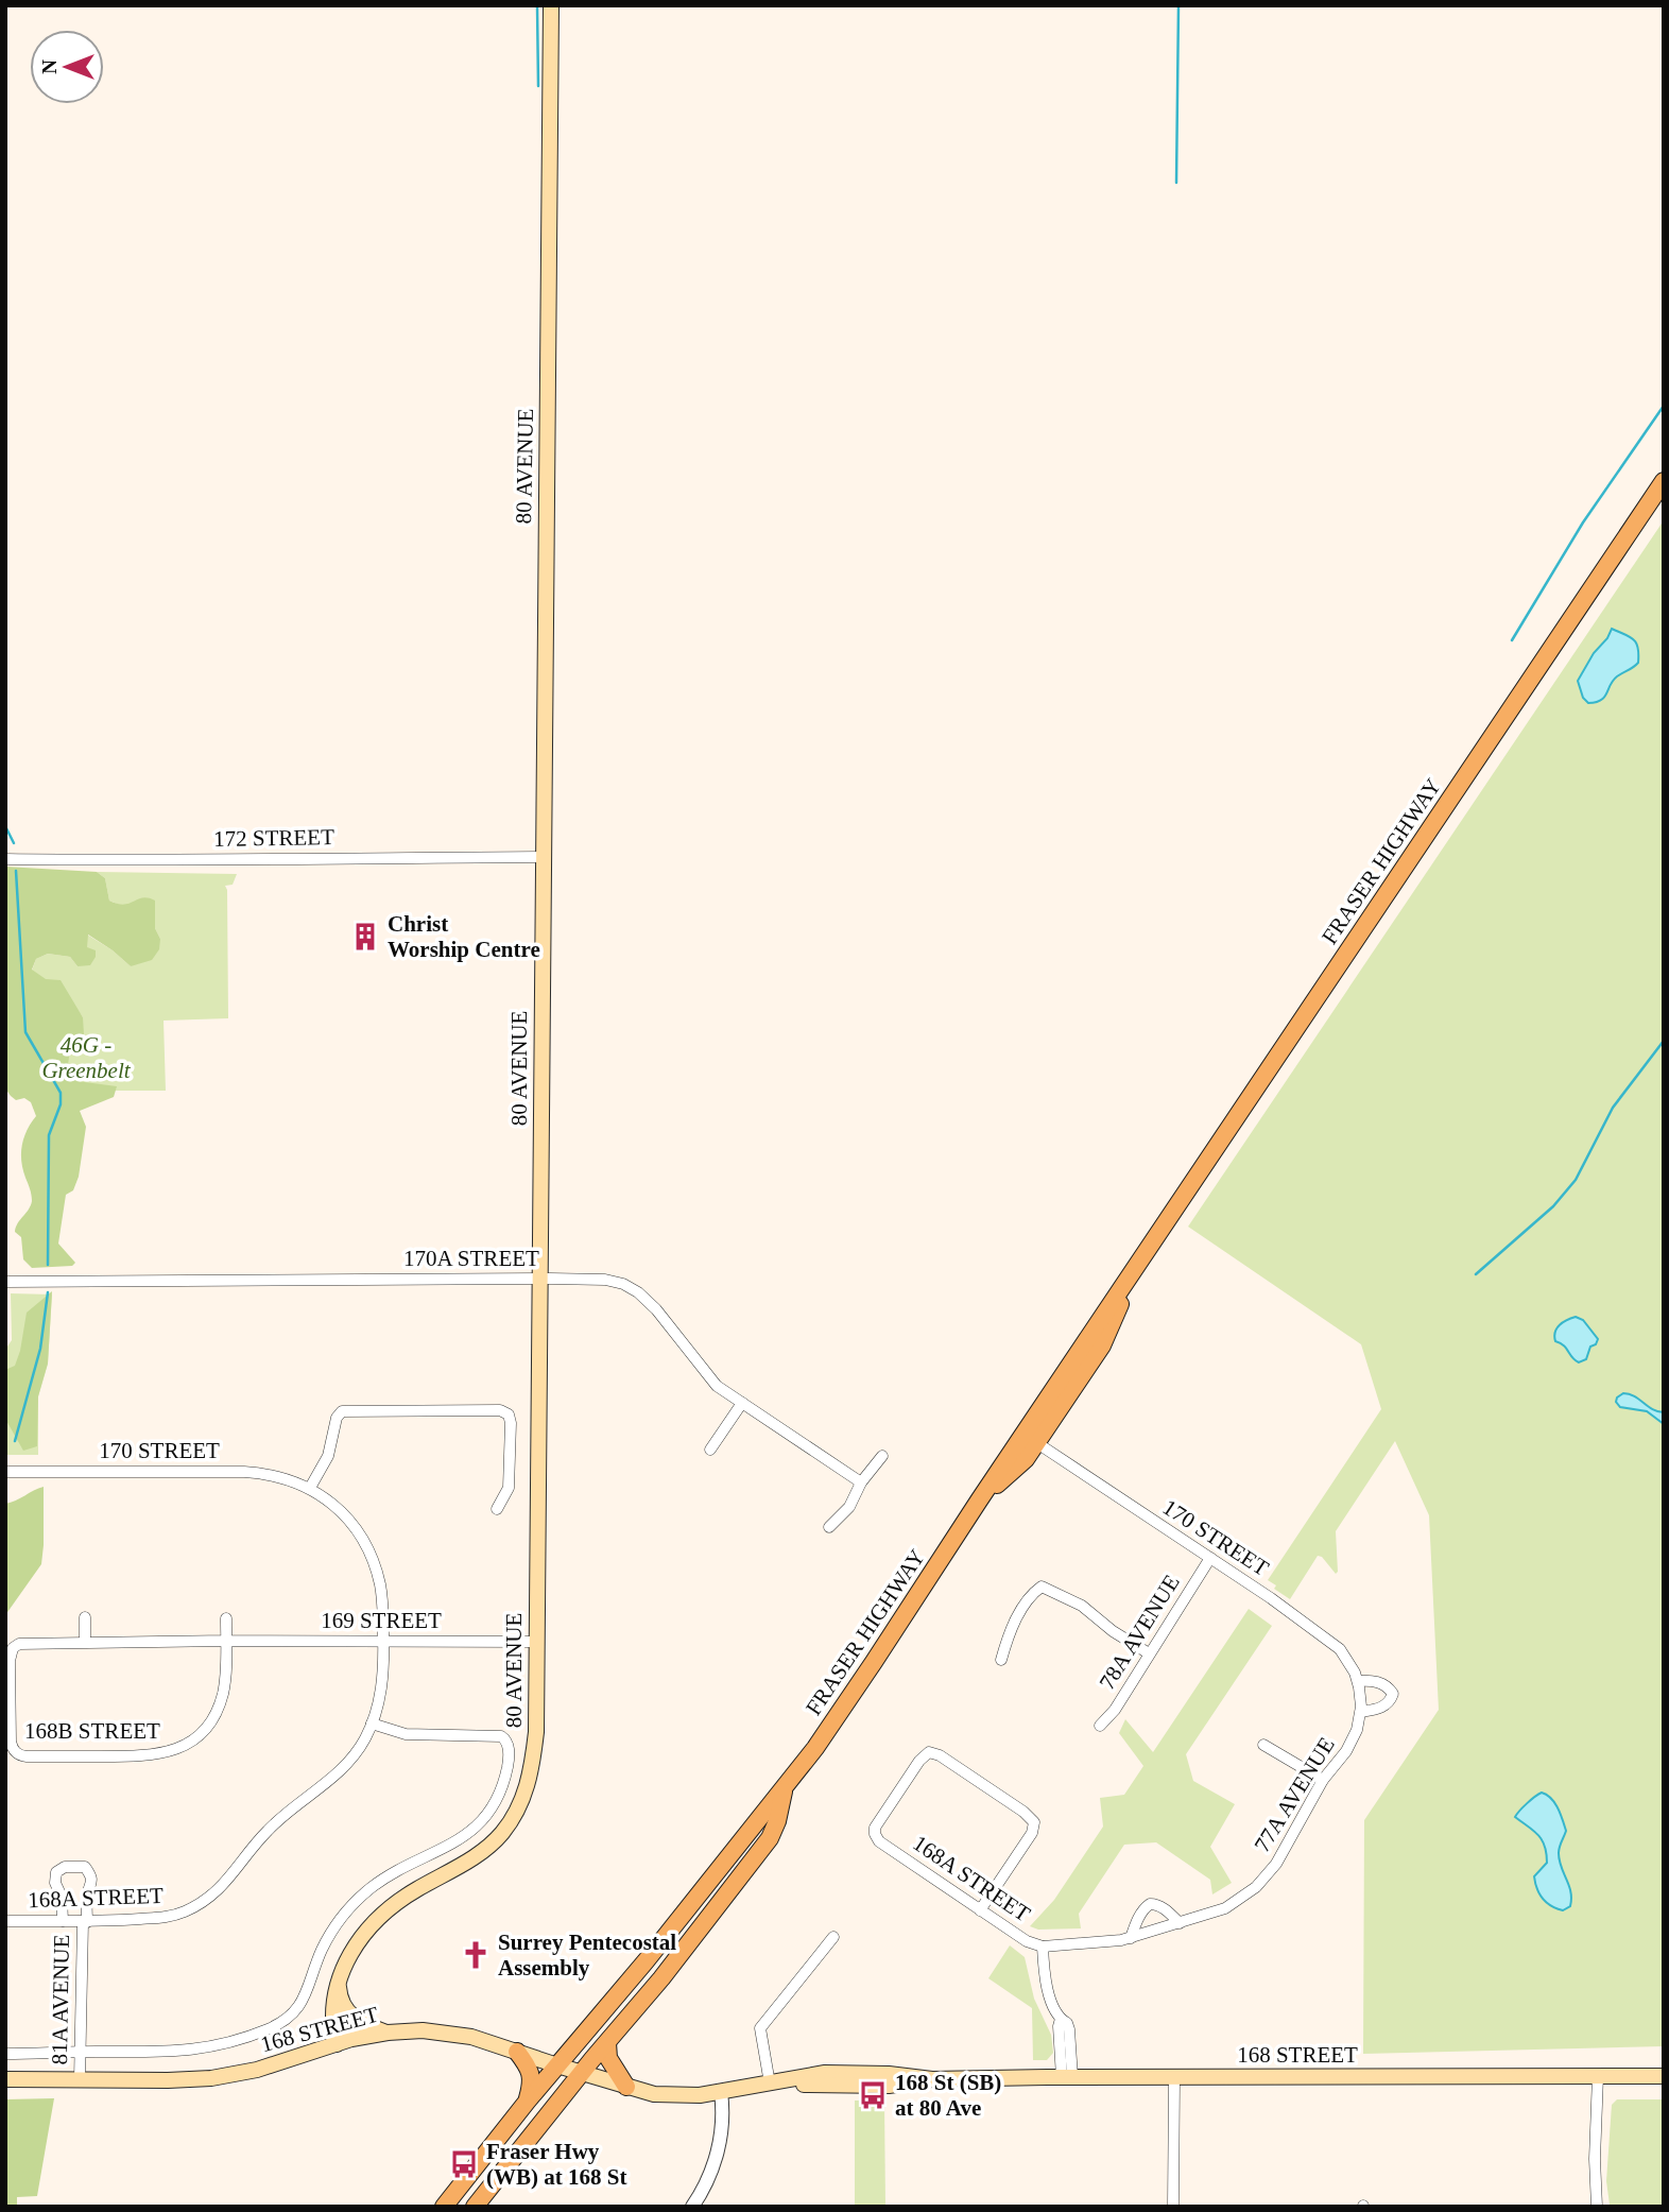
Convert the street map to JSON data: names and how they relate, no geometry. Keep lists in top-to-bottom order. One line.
{"streets":{"main road":["80 AVENUE","FRASER HIGHWAY","168 STREET"],"street":["172 STREET","170A STREET","170 STREET","169 STREET","78A AVENUE","168B STREET","77A AVENUE","168A STREET","81A AVENUE"]},"crossings":[["80 AVENUE","172 STREET"],["80 AVENUE","170A STREET"],["80 AVENUE","169 STREET"],["80 AVENUE","168 STREET"],["FRASER HIGHWAY","170 STREET"],["FRASER HIGHWAY","168 STREET"],["170 STREET","169 STREET"],["170 STREET","78A AVENUE"],["170 STREET","77A AVENUE"],["170 STREET","168A STREET"],["169 STREET","168B STREET"],["169 STREET","168A STREET"],["77A AVENUE","168A STREET"],["168A STREET","81A AVENUE"],["81A AVENUE","168 STREET"]],"parks":["46G - Greenbelt"],"places":{"building":["Christ Worship Centre"],"church":["Surrey Pentecostal Assembly"],"bus stop":["168 St (SB) at 80 Ave","Fraser Hwy (WB) at 168 St"]},"north":"left"}
